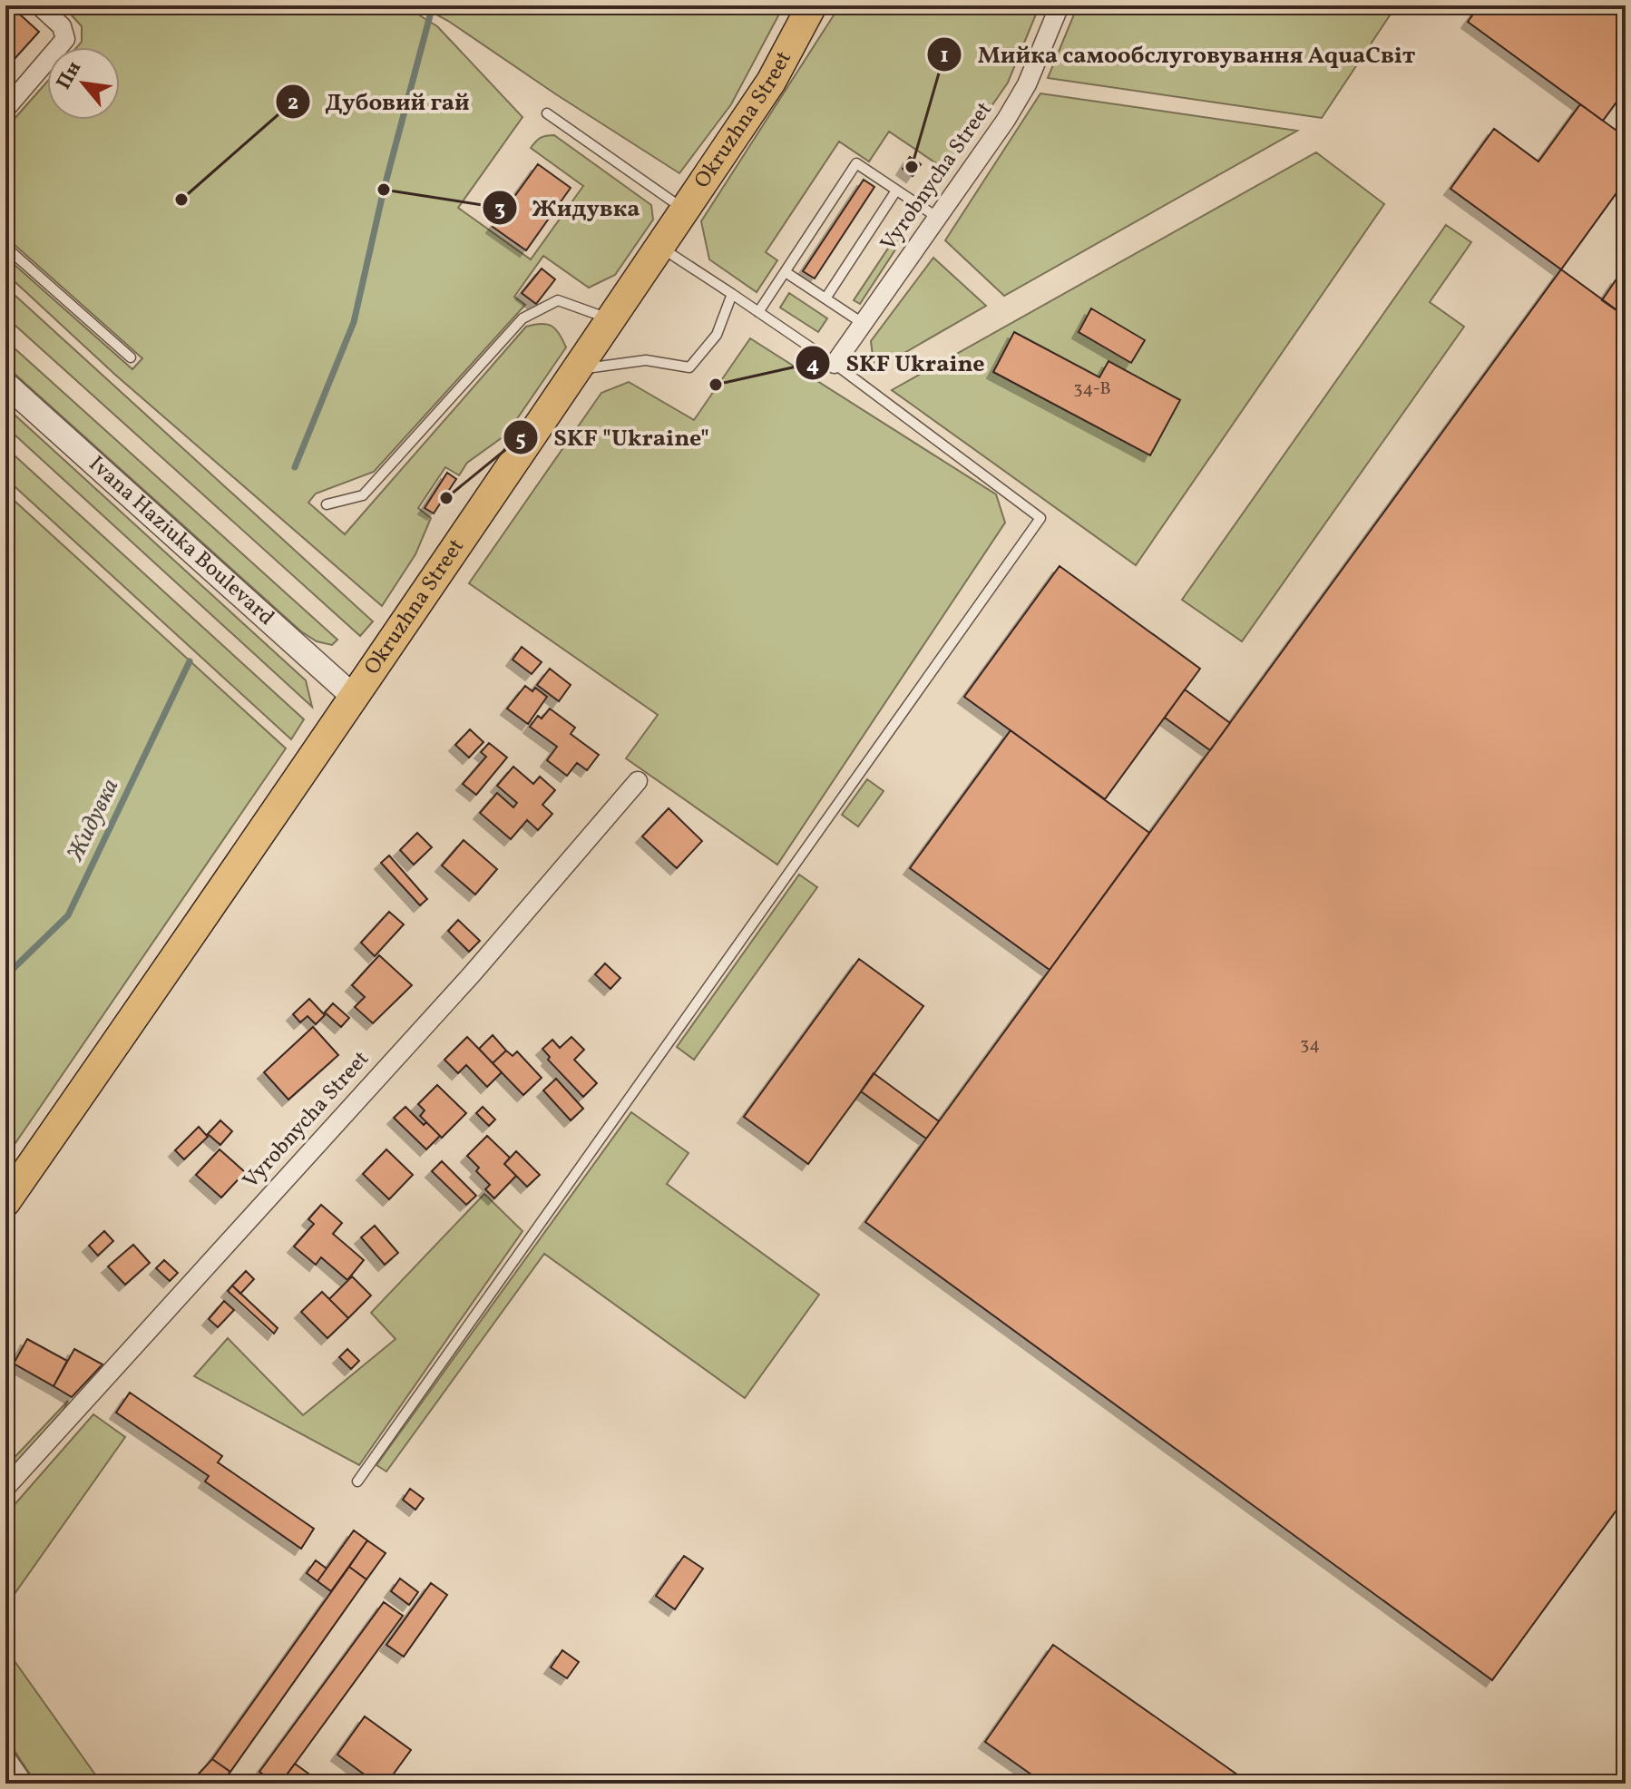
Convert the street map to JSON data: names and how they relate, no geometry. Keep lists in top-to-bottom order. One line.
{"streets":{"main road":["Okruzhna Street"],"street":["Vyrobnycha Street","Ivana Haziuka Boulevard"]},"crossings":[["Okruzhna Street","Ivana Haziuka Boulevard"]],"water":["Жидувка"],"places":["Мийка самообслуговування AquaСвіт","Жидувка","Дубовий гай","SKF Ukraine","SKF \"Ukraine\""],"house_numbers":["34-В","34"],"north":"top left"}
